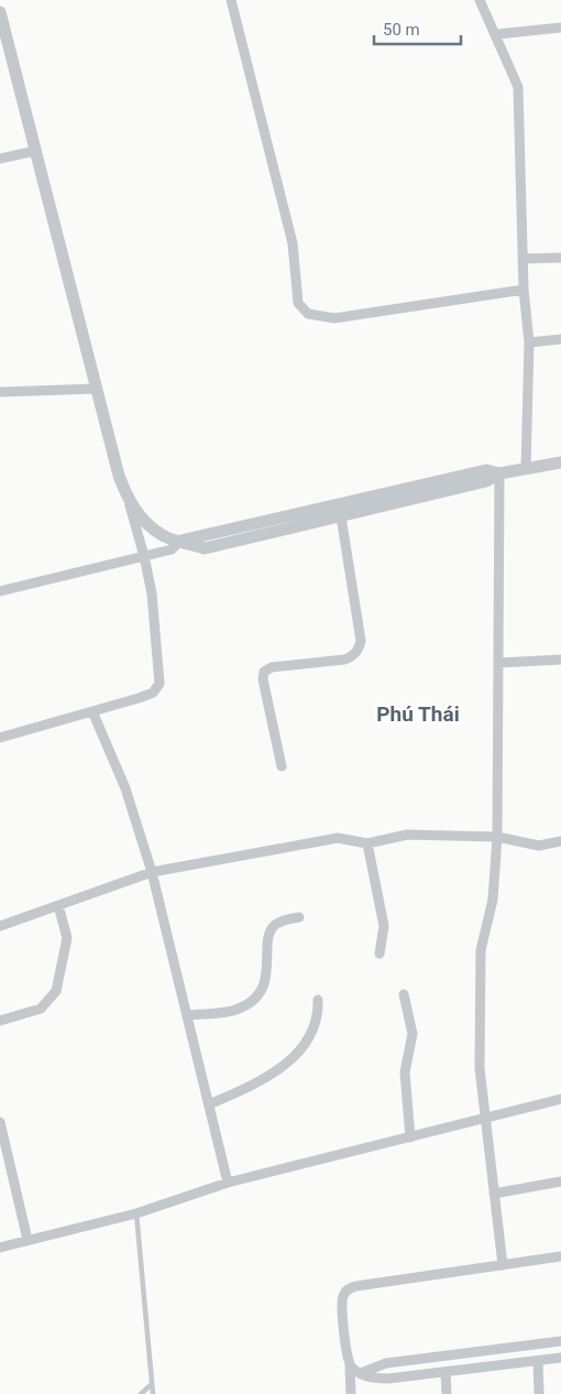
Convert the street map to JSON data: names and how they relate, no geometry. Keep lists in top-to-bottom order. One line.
{"districts":["Phú Thái"],"scale_bar":"50 m"}
